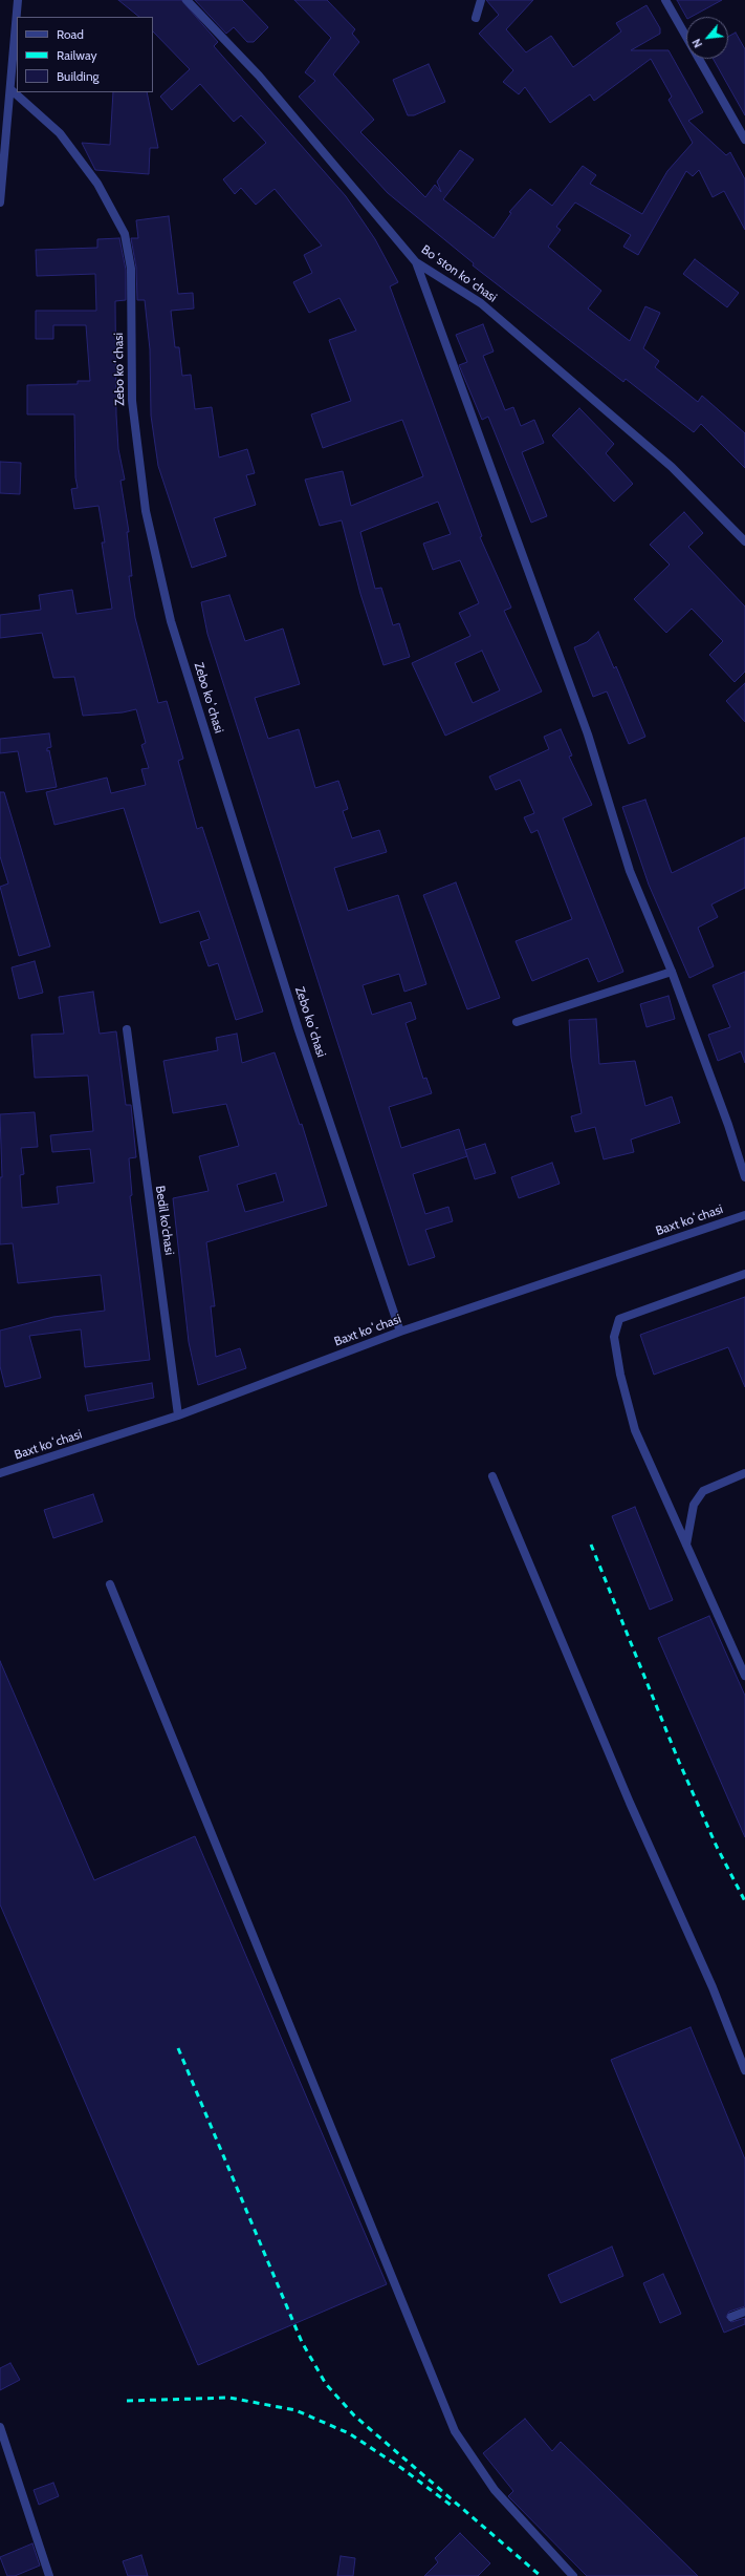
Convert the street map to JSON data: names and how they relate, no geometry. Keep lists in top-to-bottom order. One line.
{"streets":{"street":["Boʻston koʻchasi","Zebo koʻchasi","Bedil ko'chasi","Baxt koʻchasi"]},"crossings":[["Zebo koʻchasi","Baxt koʻchasi"],["Bedil ko'chasi","Baxt koʻchasi"]],"legend":["Road","Railway","Building"],"north":"bottom left"}
